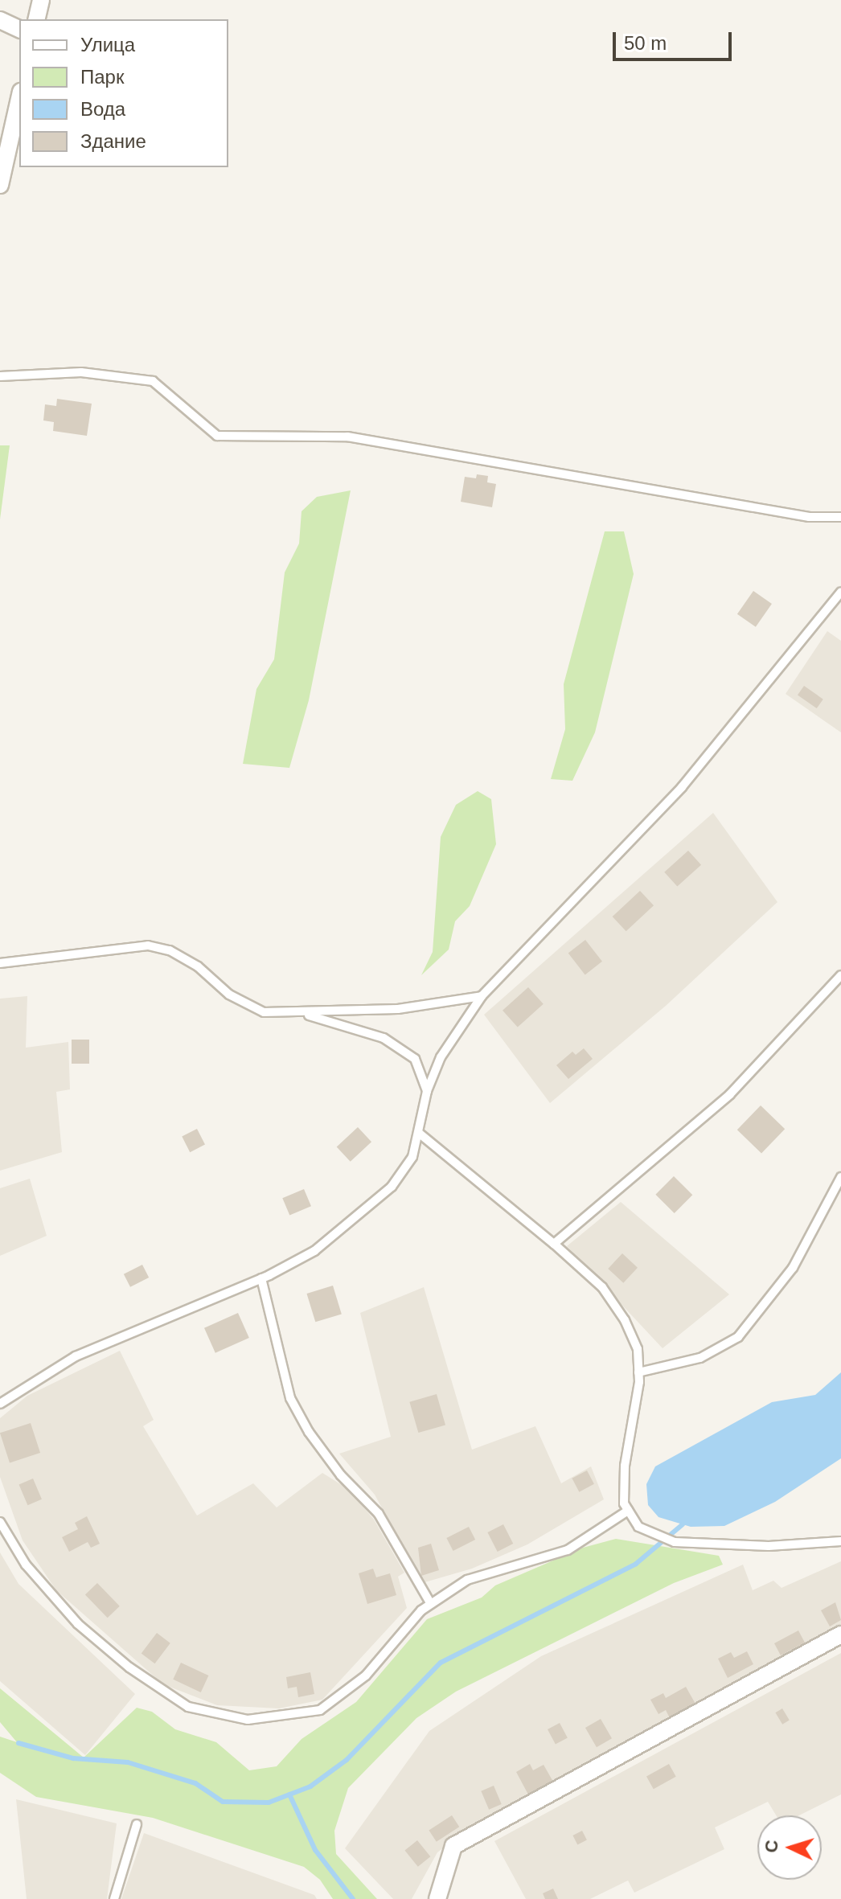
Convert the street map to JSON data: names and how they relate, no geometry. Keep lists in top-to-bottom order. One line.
{"legend":["Улица","Парк","Вода","Здание"],"scale_bar":"50 m","north":"left"}
